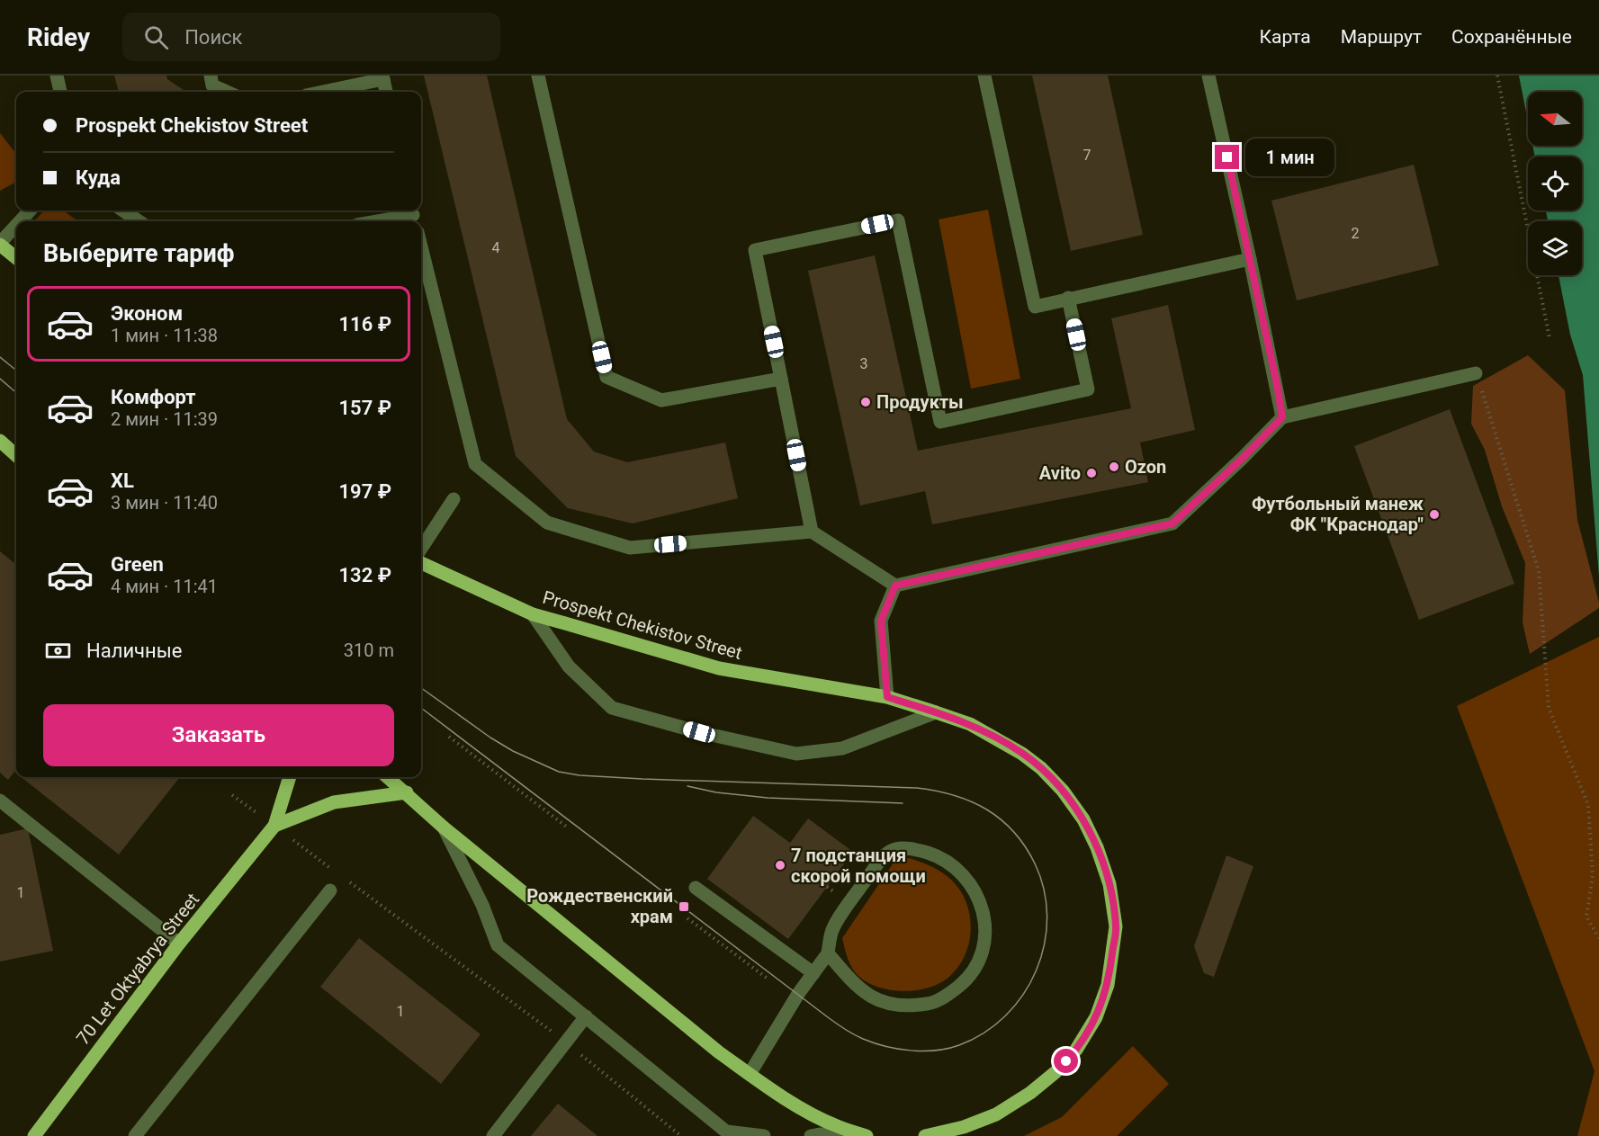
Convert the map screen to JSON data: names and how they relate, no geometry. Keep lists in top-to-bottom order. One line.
{"streets":{"main road":["Prospekt Chekistov Street","70 Let Oktyabrya Street"]},"places":{"other":["Продукты","Ozon","Avito","Футбольный манеж ФК \"Краснодар\"","7 подстанция скорой помощи"],"transit":["Рождественский храм"]},"house_numbers":["7","2","4","3","1","1"],"north":"left","page":{"header":"Ridey","search":"Поиск","nav":["Карта","Маршрут","Сохранённые"],"banner":["Prospekt Chekistov Street","Куда"],"bubble":"1 мин","heading":"Выберите тариф","list":[{"name":"Эконом","note":"1 мин · 11:38","value":"116 ₽"},{"name":"Комфорт","note":"2 мин · 11:39","value":"157 ₽"},{"name":"XL","note":"3 мин · 11:40","value":"197 ₽"},{"name":"Green","note":"4 мин · 11:41","value":"132 ₽"}],"pay":["Наличные","310 m"],"buttons":"Заказать"}}
